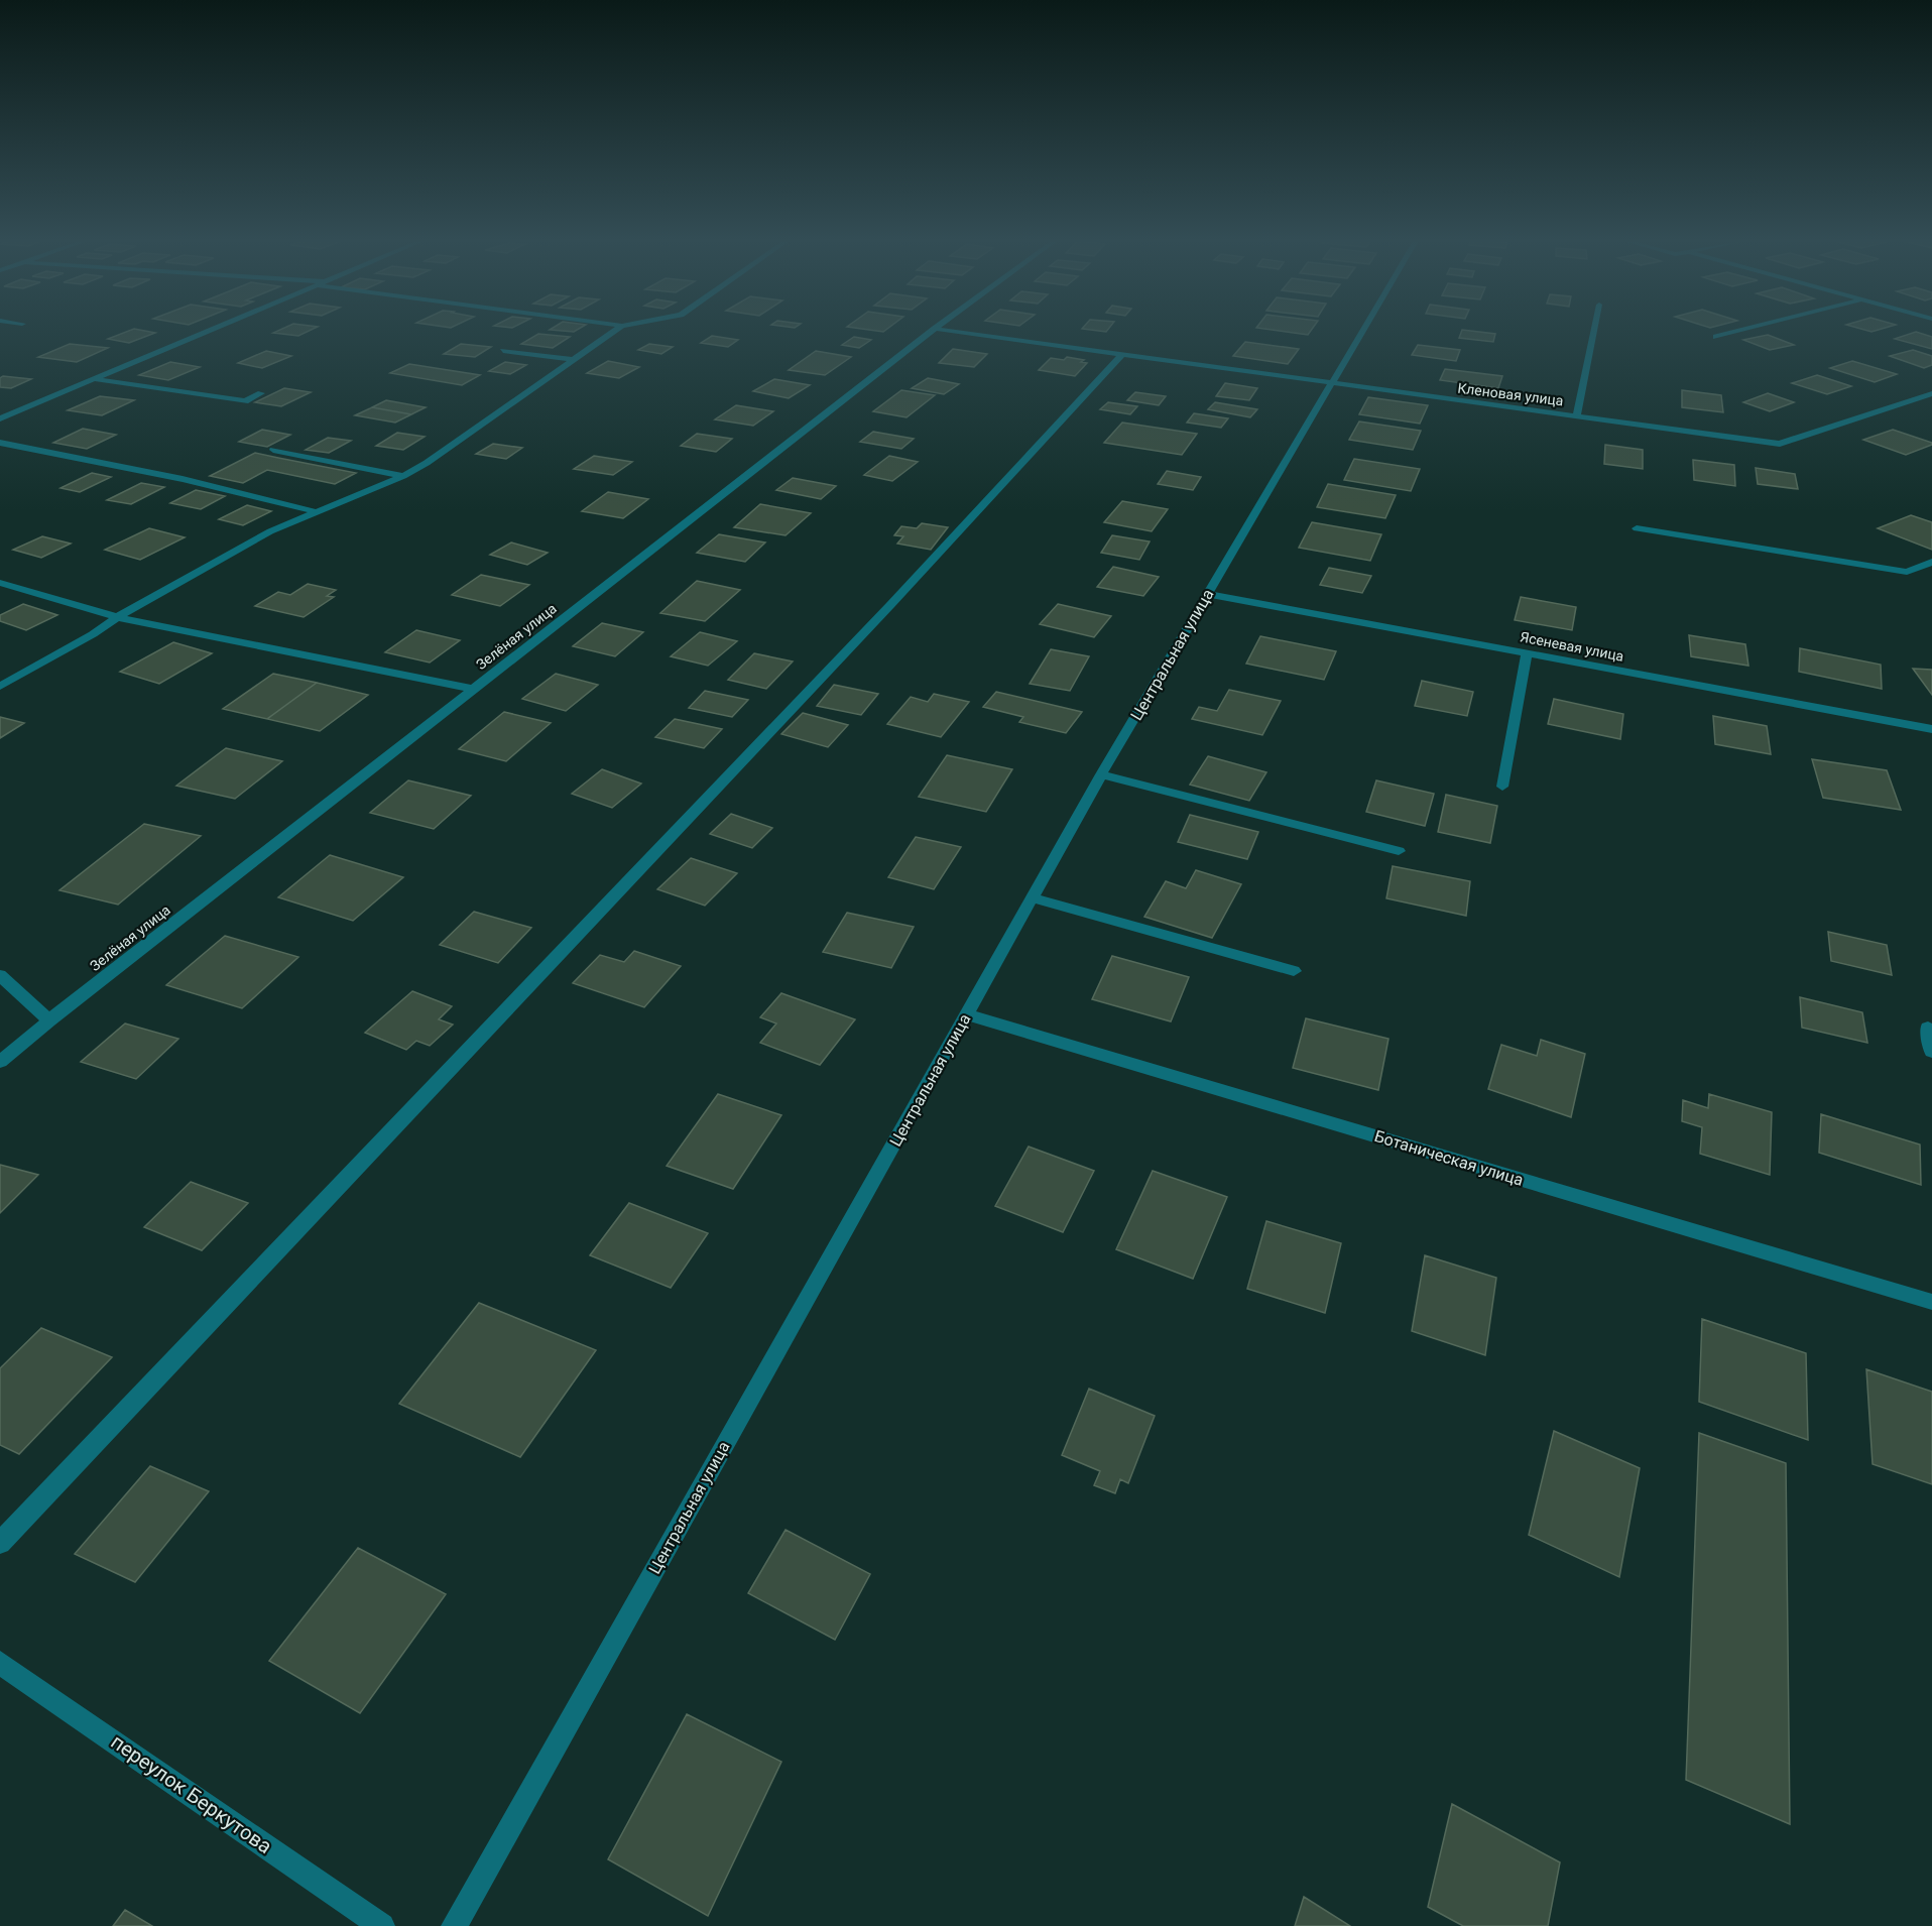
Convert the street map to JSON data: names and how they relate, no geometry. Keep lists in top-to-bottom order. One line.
{"streets":{"street":["Кленовая улица","Зелёная улица","Ясеневая улица","Центральная улица","Ботаническая улица","переулок Беркутова"]},"crossings":[["Кленовая улица","Центральная улица"],["Ясеневая улица","Центральная улица"],["Центральная улица","Ботаническая улица"]]}
